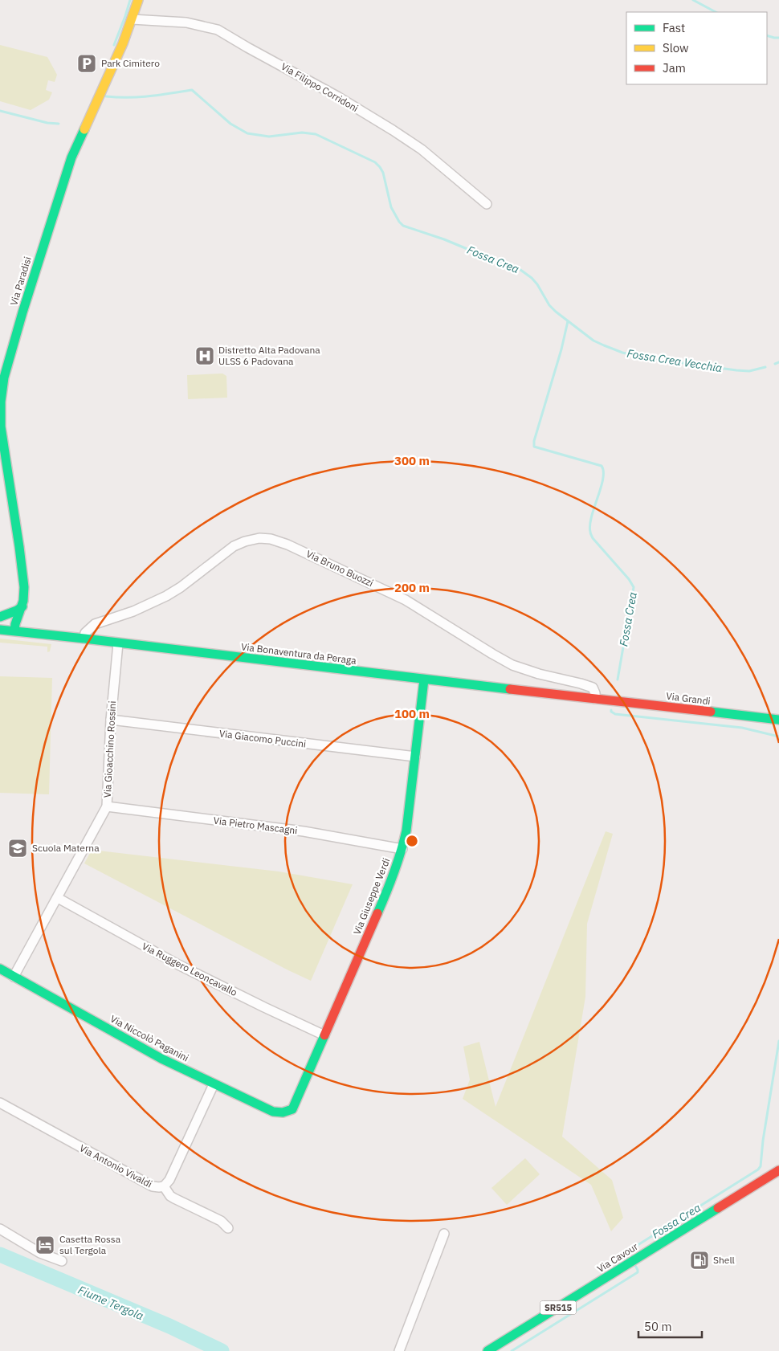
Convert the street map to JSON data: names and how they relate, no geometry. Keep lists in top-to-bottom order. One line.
{"streets":{"street":["Via Filippo Corridoni","Via Paradisi","Via Bruno Buozzi","Via Bonaventura da Peraga","Via Grandi","Via Giacomo Puccini","Via Gioacchino Rossini","Via Pietro Mascagni","Via Giuseppe Verdi","Via Ruggero Leoncavallo","Via Niccolò Paganini","Via Antonio Vivaldi","Via Cavour","SR515"]},"crossings":[["Via Filippo Corridoni","Via Paradisi"],["Via Paradisi","Via Bonaventura da Peraga"],["Via Bruno Buozzi","Via Bonaventura da Peraga"],["Via Bruno Buozzi","Via Grandi"],["Via Bonaventura da Peraga","Via Grandi"],["Via Bonaventura da Peraga","Via Gioacchino Rossini"],["Via Bonaventura da Peraga","Via Giuseppe Verdi"],["Via Giacomo Puccini","Via Gioacchino Rossini"],["Via Giacomo Puccini","Via Giuseppe Verdi"],["Via Gioacchino Rossini","Via Pietro Mascagni"],["Via Gioacchino Rossini","Via Ruggero Leoncavallo"],["Via Gioacchino Rossini","Via Niccolò Paganini"],["Via Pietro Mascagni","Via Giuseppe Verdi"],["Via Giuseppe Verdi","Via Ruggero Leoncavallo"],["Via Giuseppe Verdi","Via Niccolò Paganini"]],"water":["Fossa Crea","Fossa Crea Vecchia","Fiume Tergola"],"places":{"parking":["Park Cimitero"],"hospital":["Distretto Alta Padovana ULSS 6 Padovana"],"school or university":["Scuola Materna"],"hotel":["Casetta Rossa sul Tergola"],"fuel station":["Shell"]},"legend":["Fast","Slow","Jam"],"scale_bar":"50 m","rings":["300 m","200 m","100 m"]}
